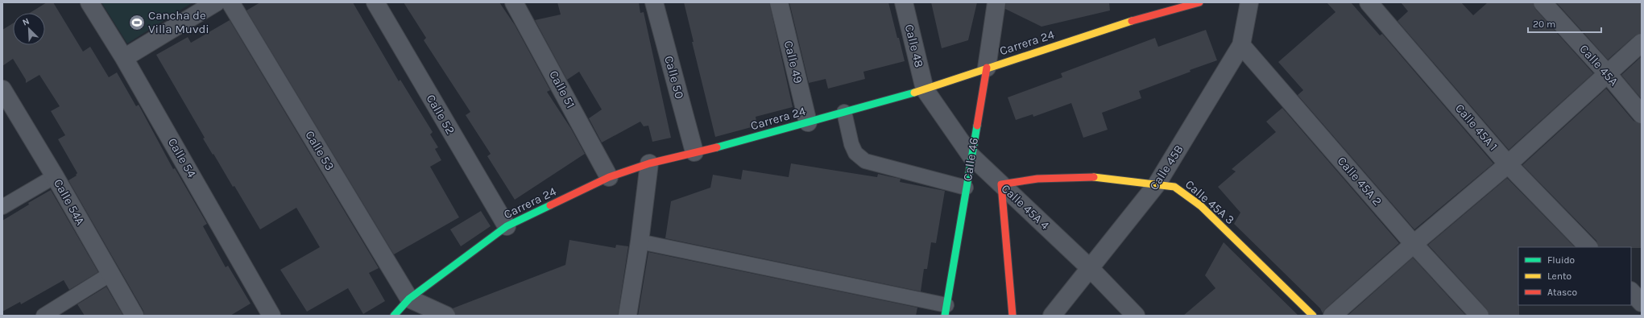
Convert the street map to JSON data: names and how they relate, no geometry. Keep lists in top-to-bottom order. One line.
{"streets":{"street":["Carrera 24","Calle 48","Calle 49","Calle 45A","Calle 50","Calle 51","Calle 52","Calle 45A 1","Calle 53","Calle 54","Calle 46","Calle 45B","Calle 45A 2","Calle 54A","Calle 45A 3","Calle 45A 4"]},"crossings":[["Carrera 24","Calle 48"],["Carrera 24","Calle 49"],["Carrera 24","Calle 50"],["Carrera 24","Calle 51"],["Carrera 24","Calle 52"],["Carrera 24","Calle 53"],["Carrera 24","Calle 46"],["Carrera 24","Calle 45A 4"],["Calle 48","Calle 45A 4"],["Calle 46","Calle 45A 4"],["Calle 45B","Calle 45A 2"],["Calle 45B","Calle 45A 3"],["Calle 45B","Calle 45A 4"],["Calle 45A 3","Calle 45A 4"]],"places":{"sports":["Cancha de Villa Muvdi"]},"legend":["Fluido","Lento","Atasco"],"scale_bar":"20 m","north":"top left"}
